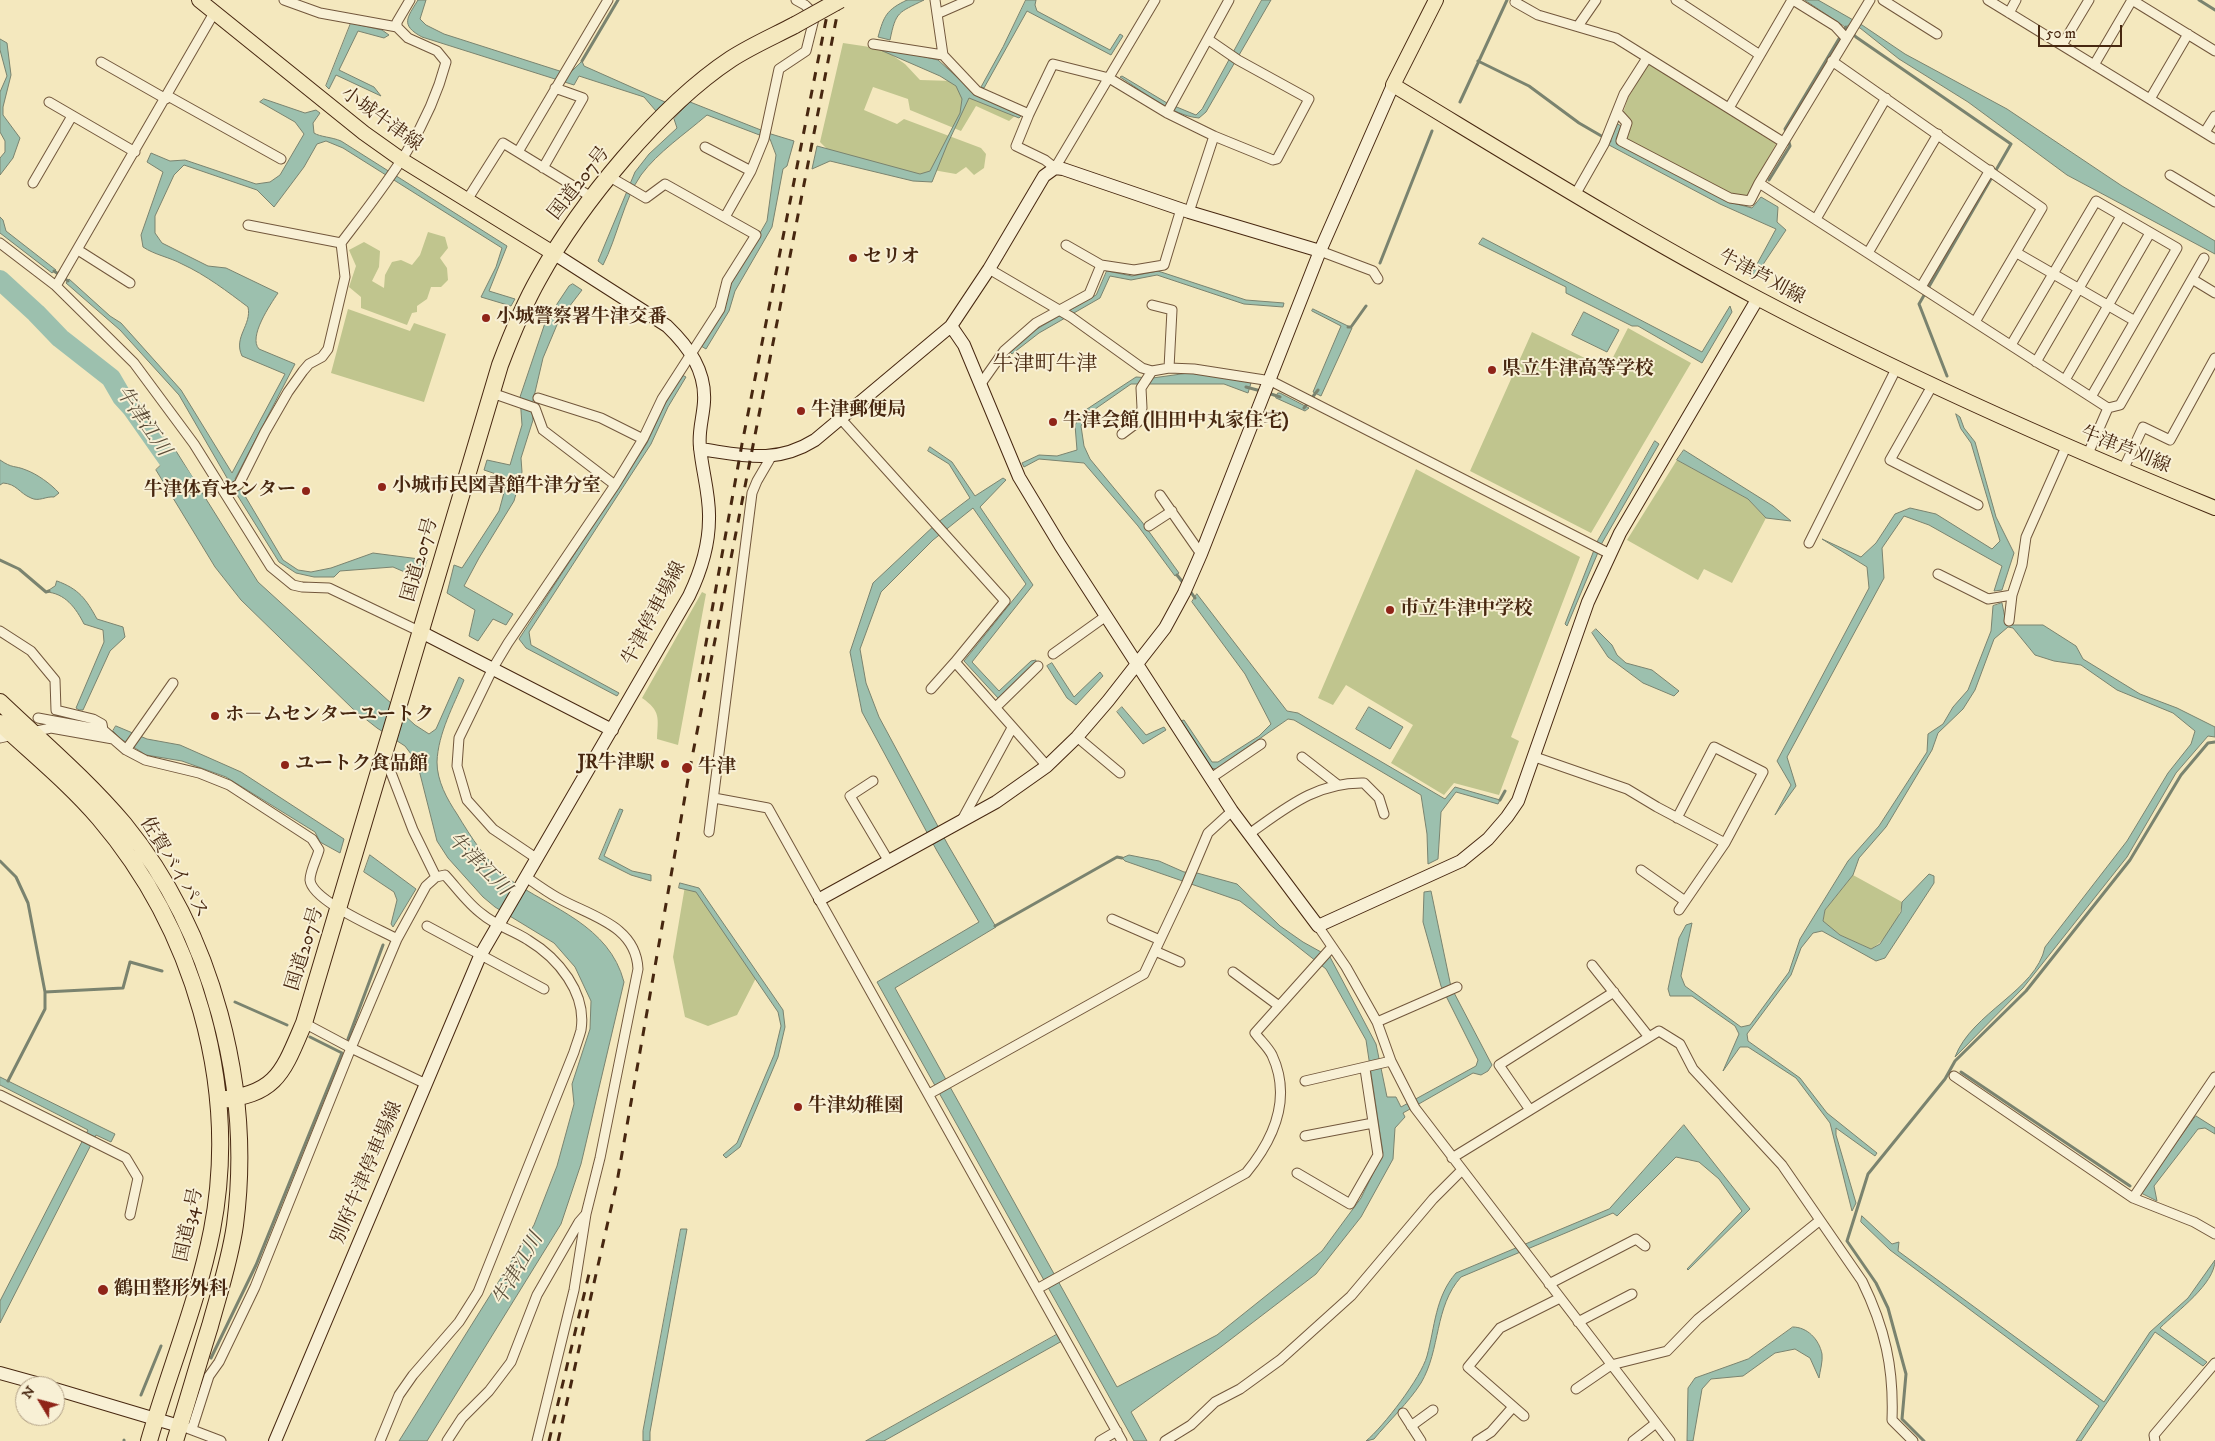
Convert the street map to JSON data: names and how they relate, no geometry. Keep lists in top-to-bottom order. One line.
{"streets":{"highway":["国道207号","佐賀バイパス","国道34号"],"main road":["小城牛津線","牛津芦刈線"],"street":["牛津停車場線","別府牛津停車場線"]},"crossings":[["小城牛津線","国道207号"],["小城牛津線","牛津停車場線"],["国道207号","牛津停車場線"],["国道207号","佐賀バイパス"],["国道207号","国道34号"],["佐賀バイパス","国道34号"]],"districts":["牛津町牛津"],"water":["牛津江川"],"places":["セリオ","小城警察署牛津交番","県立牛津高等学校","牛津郵便局","牛津会館 (旧田中丸家住宅)","小城市民図書館牛津分室","牛津体育センター","市立牛津中学校","ホ－ムセンターユートク","JR牛津駅","ユートク食品館","牛津","牛津幼稚園","鶴田整形外科"],"scale_bar":"50 m","north":"top left"}
